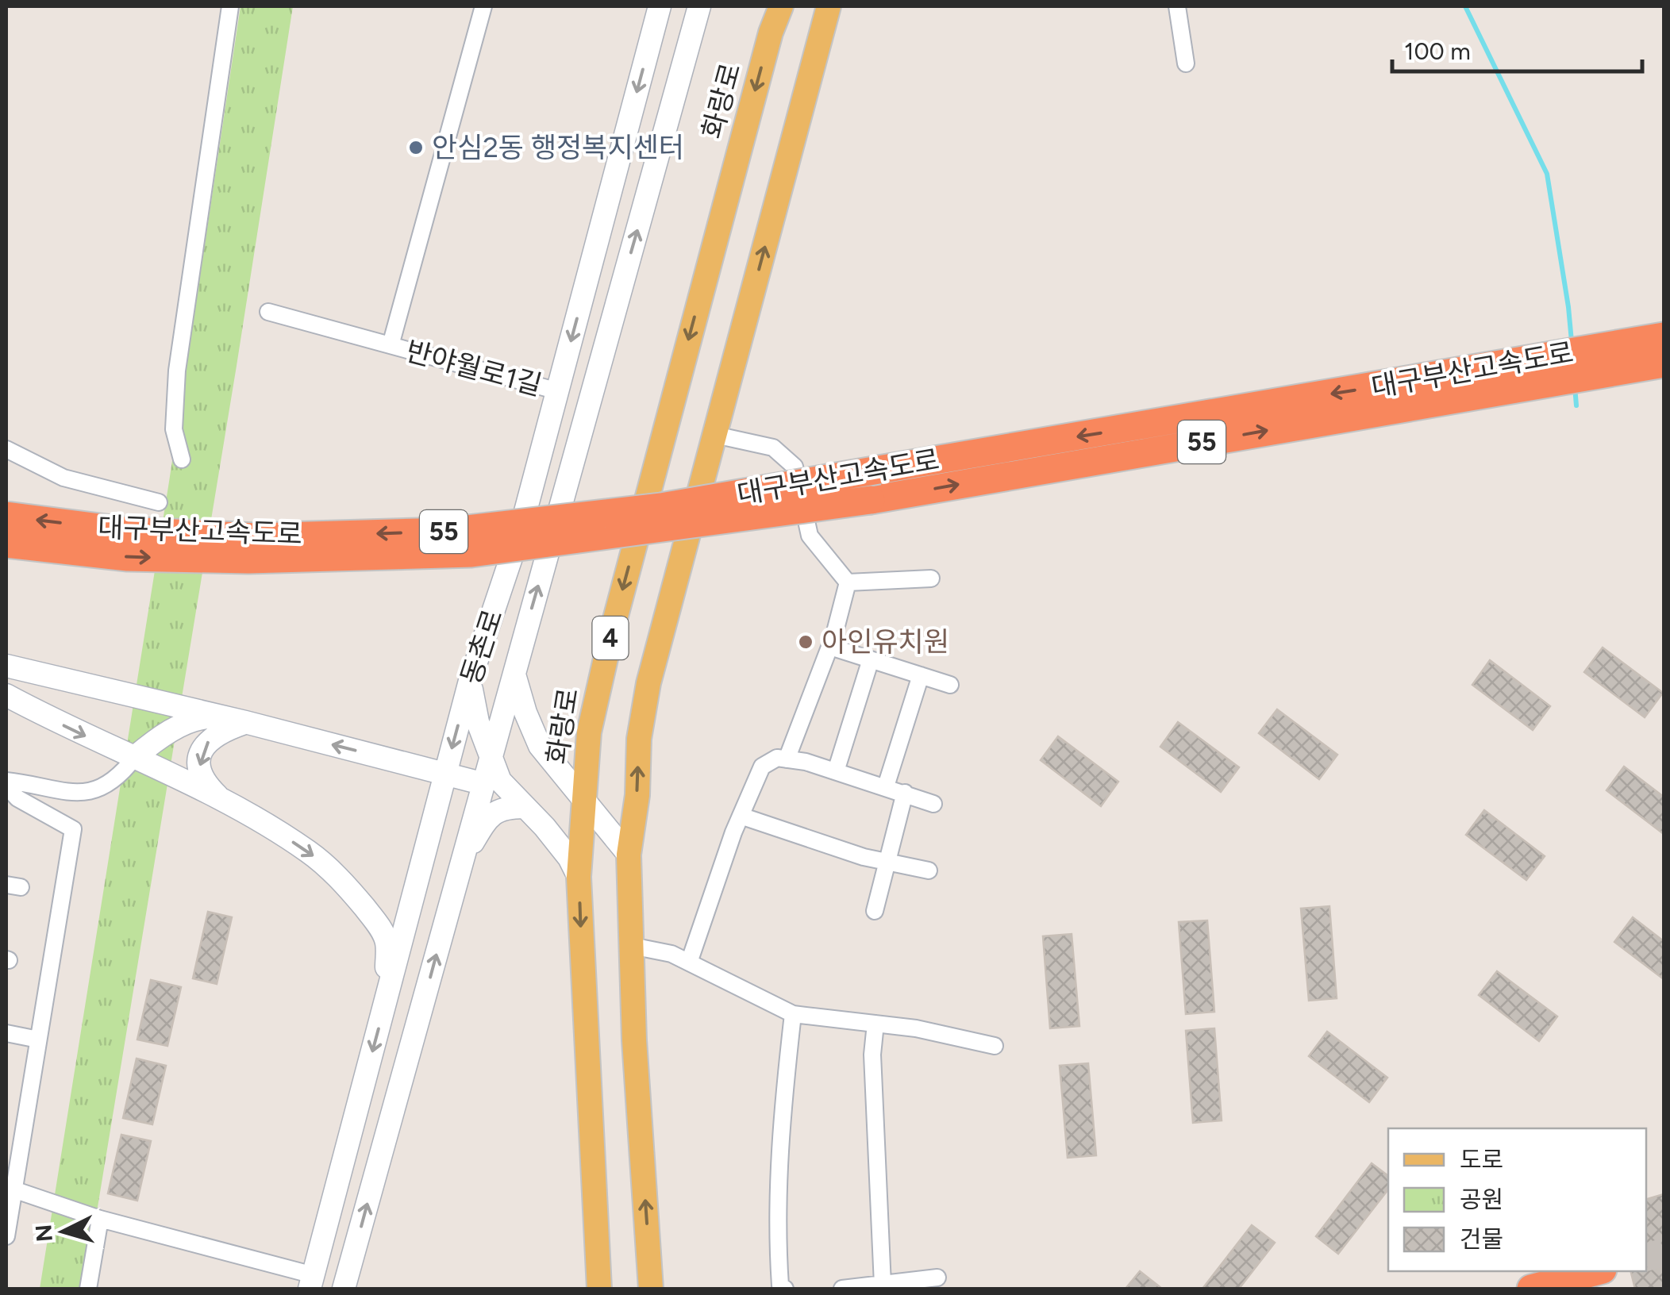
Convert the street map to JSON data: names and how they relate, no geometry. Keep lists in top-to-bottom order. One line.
{"streets":{"highway":["대구부산고속도로","55"],"main road":["화랑로","4","동촌로"],"street":["반야월로1길"]},"crossings":[["반야월로1길","동촌로"]],"places":["안심2동 행정복지센터","아인유치원"],"legend":["도로","공원","건물"],"scale_bar":"100 m","north":"left"}
